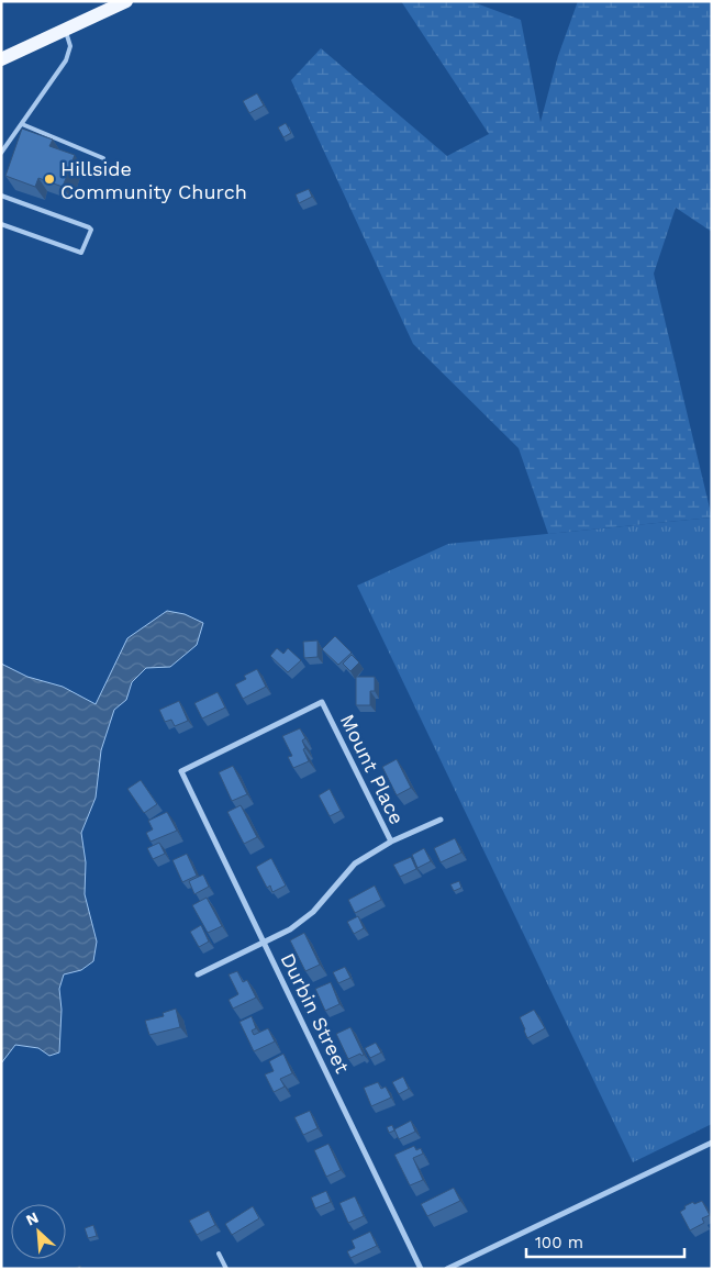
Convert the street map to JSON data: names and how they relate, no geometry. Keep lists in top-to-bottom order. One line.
{"streets":{"street":["Mount Place","Durbin Street"]},"crossings":[["Mount Place","Durbin Street"]],"places":["Hillside Community Church"],"scale_bar":"100 m","north":"top left"}
